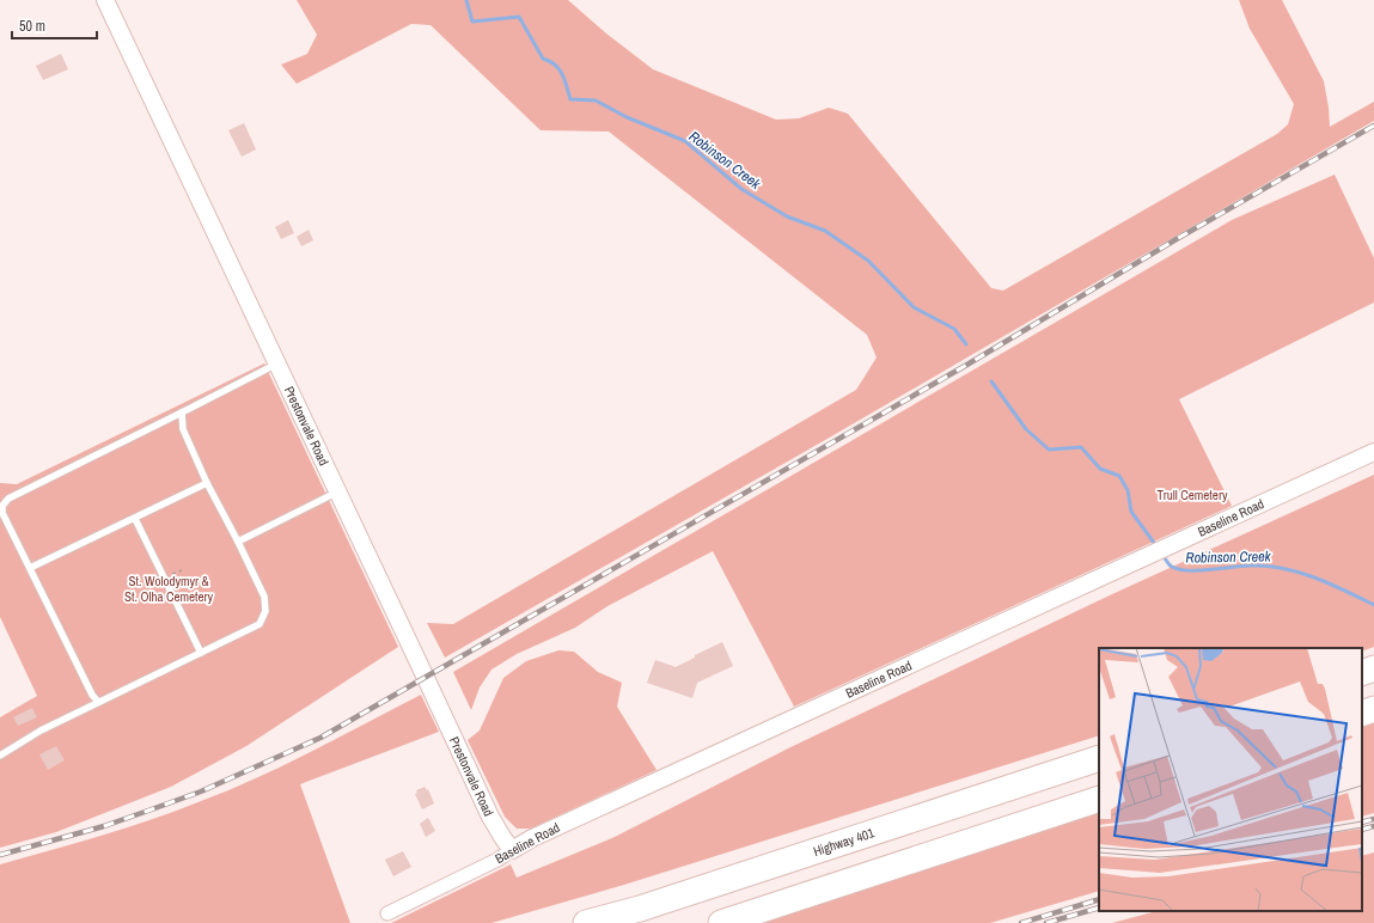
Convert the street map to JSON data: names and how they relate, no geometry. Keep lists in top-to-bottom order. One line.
{"streets":{"highway":["Highway 401"],"street":["Prestonvale Road","Baseline Road"]},"crossings":[["Prestonvale Road","Baseline Road"]],"water":["Robinson Creek"],"parks":["Trull Cemetery","St. Wolodymyr & St. Olha Cemetery"],"scale_bar":"50 m"}
